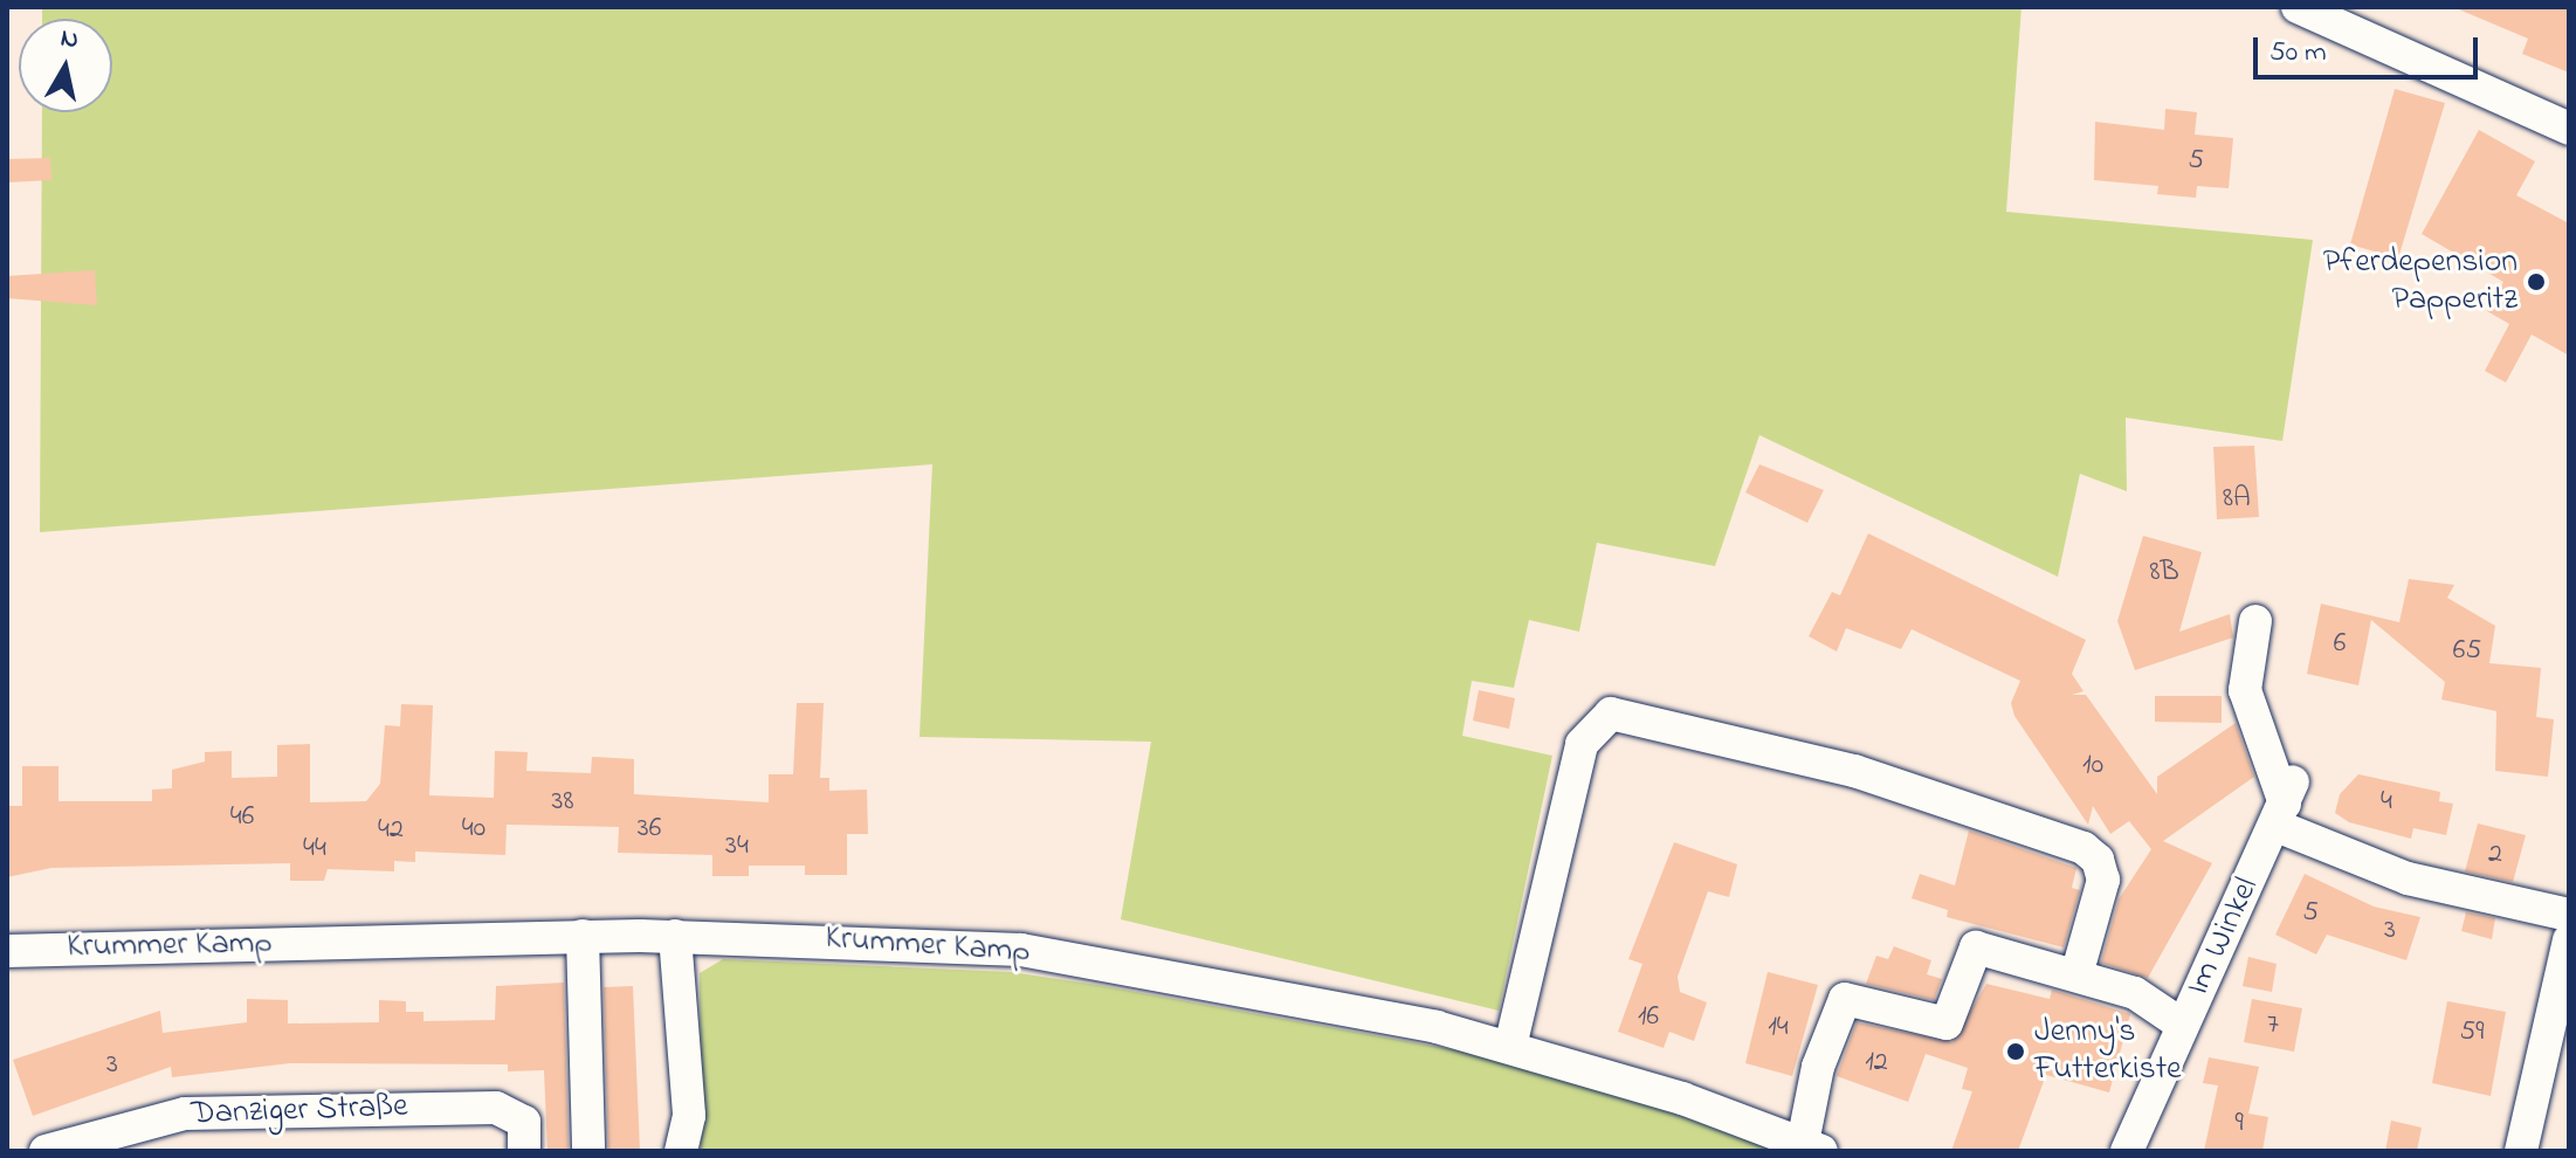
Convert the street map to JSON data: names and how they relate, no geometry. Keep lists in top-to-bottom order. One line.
{"streets":{"street":["Im Winkel","Krummer Kamp","Danziger Straße"]},"places":["Pferdepension Papperitz","Jenny's Futterkiste"],"house_numbers":["5","8A","8B","6","65","10","38","4","46","40","36","42","34","44","2","5","3","16","7","14","59","12","3","9"],"scale_bar":"50 m","north":"top"}
